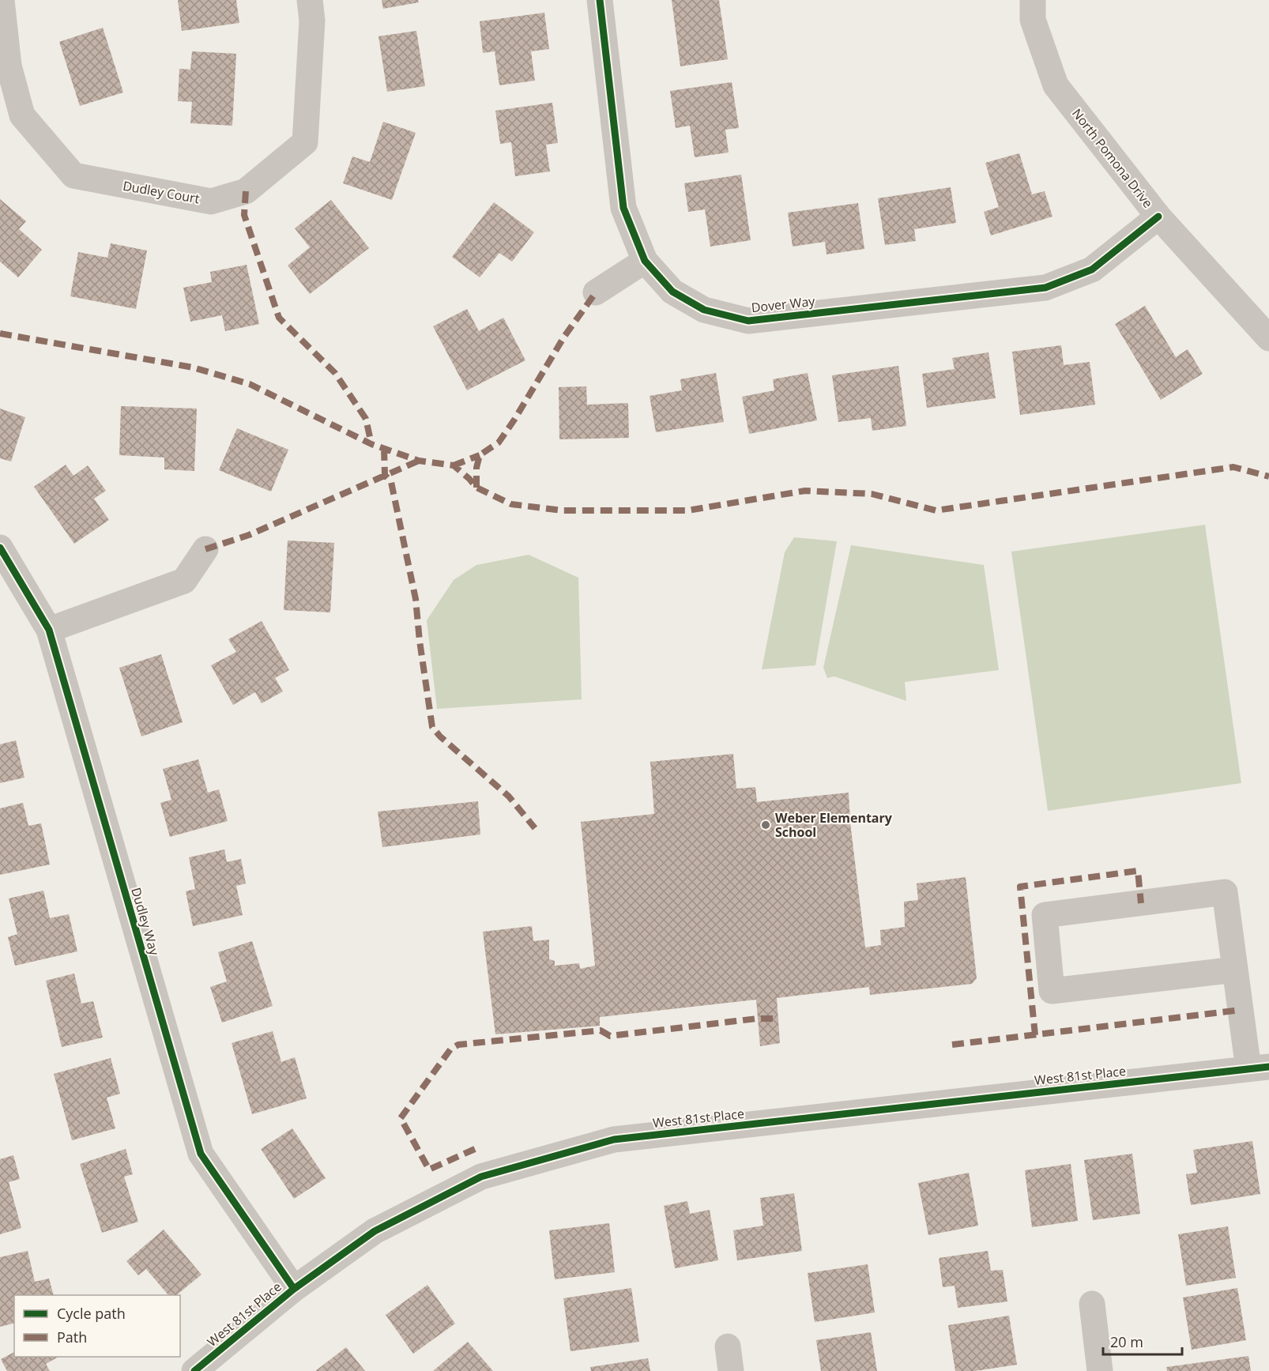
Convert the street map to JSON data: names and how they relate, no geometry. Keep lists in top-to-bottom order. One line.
{"streets":{"street":["North Pomona Drive","Dudley Court","Dover Way","Dudley Way","West 81st Place"]},"crossings":[["North Pomona Drive","Dover Way"],["Dudley Way","West 81st Place"]],"places":["Weber Elementary School"],"legend":["Cycle path","Path"],"scale_bar":"20 m"}
